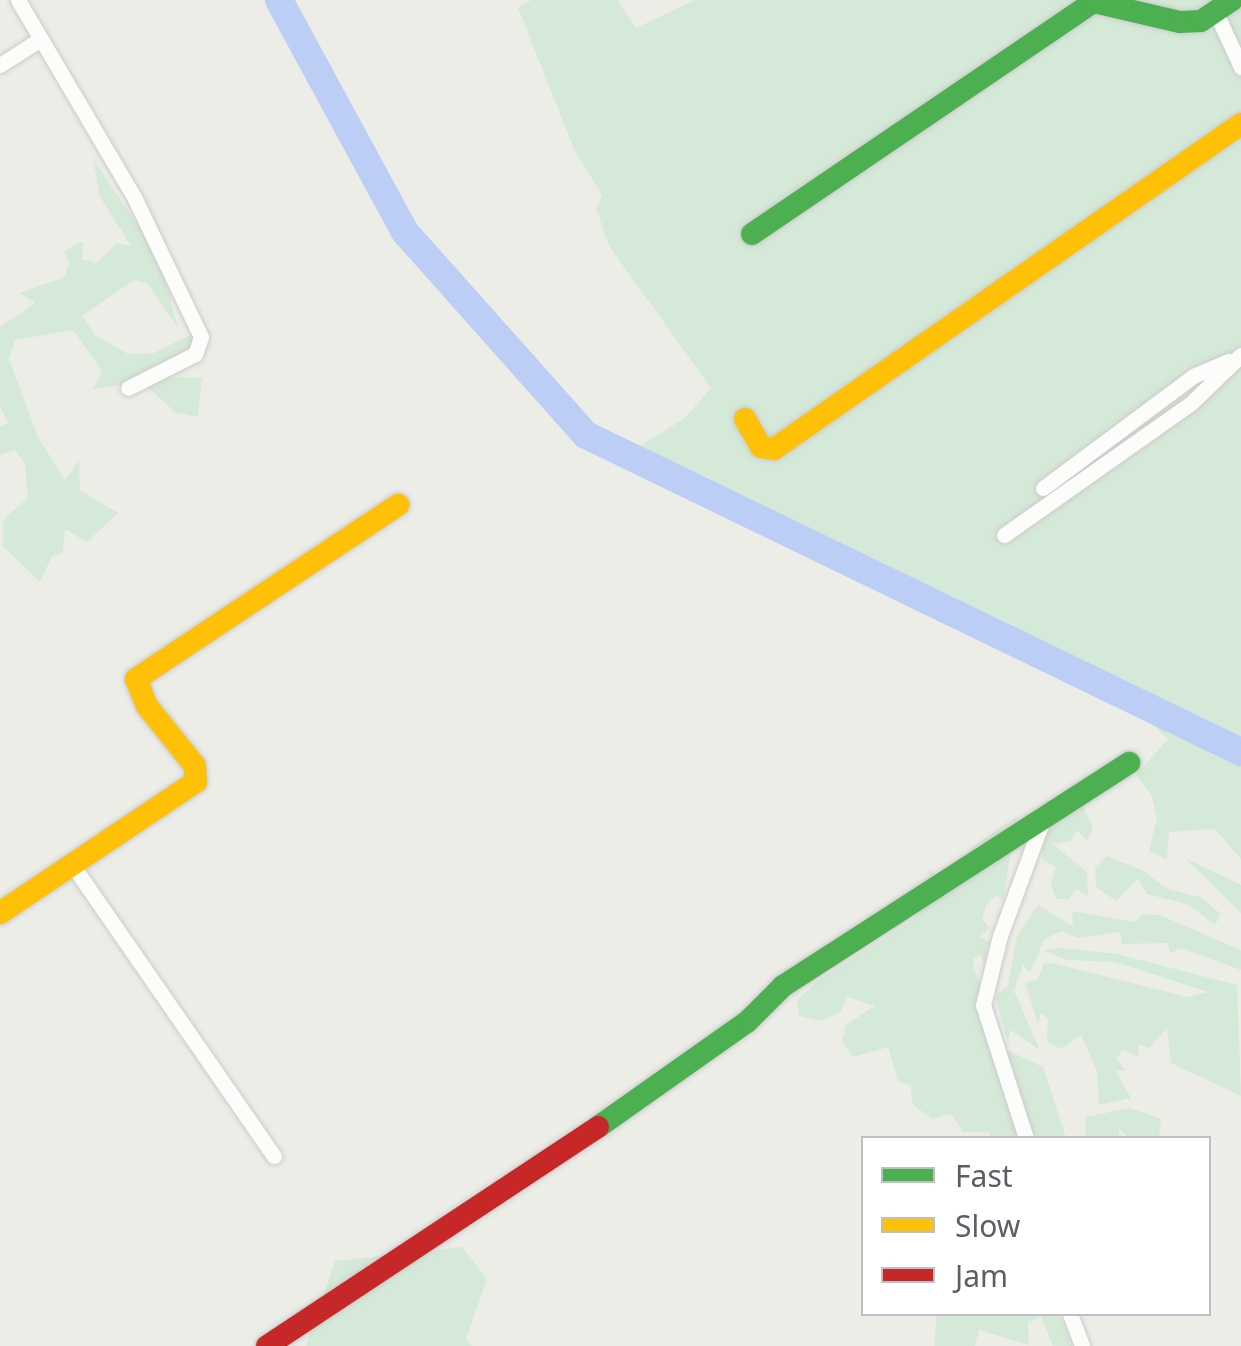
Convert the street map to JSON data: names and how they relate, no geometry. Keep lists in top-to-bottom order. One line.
{"legend":["Fast","Slow","Jam"]}
